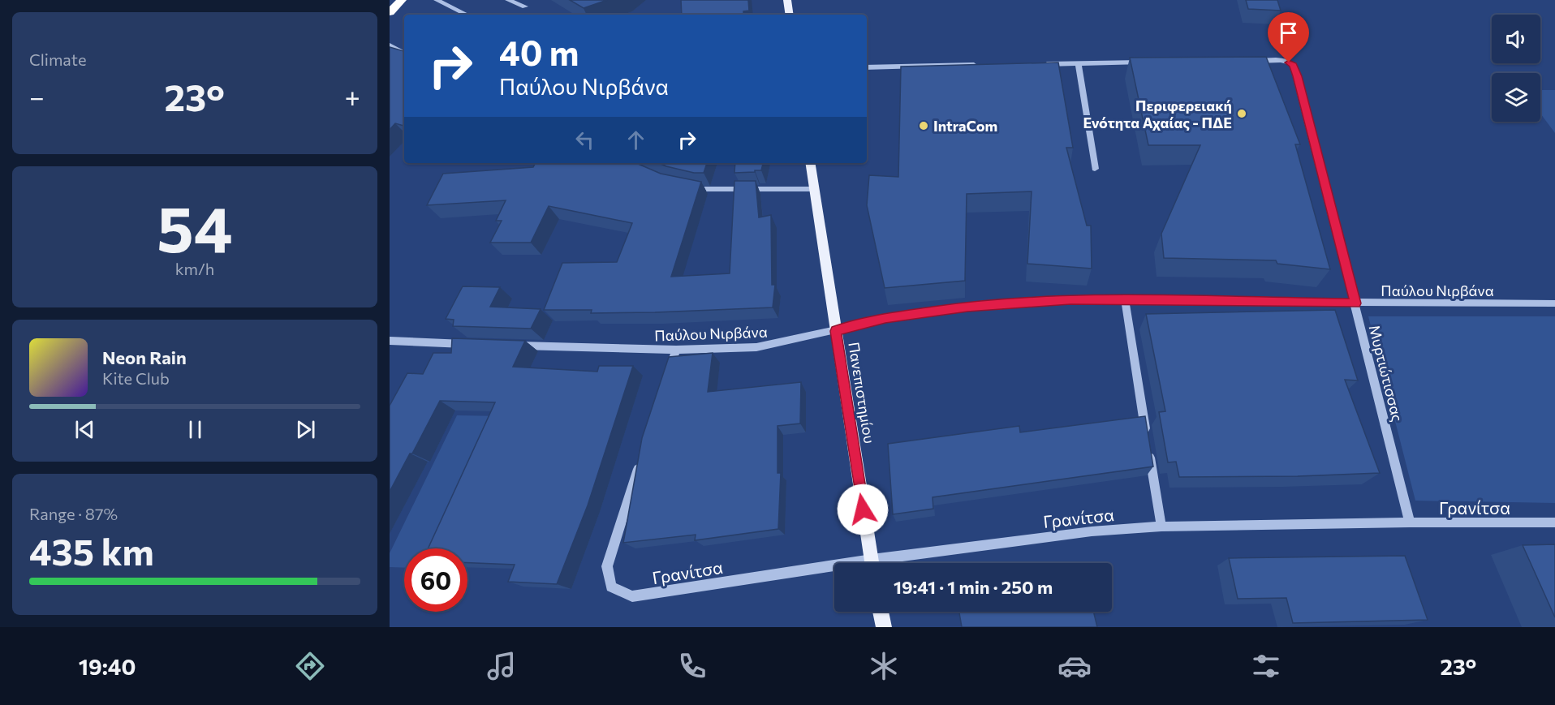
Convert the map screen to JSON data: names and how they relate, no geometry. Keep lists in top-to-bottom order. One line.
{"streets":{"main road":["Πανεπιστημίου"],"street":["Παύλου Νιρβάνα","Μυρτιώτισσας","Γρανίτσα"]},"crossings":[["Παύλου Νιρβάνα","Μυρτιώτισσας"],["Παύλου Νιρβάνα","Πανεπιστημίου"],["Μυρτιώτισσας","Γρανίτσα"]],"places":["Περιφερειακή Ενότητα Αχαίας - ΠΔΕ","IntraCom"],"page":{"tile":["Climate",["54","km/h"],["Range · 87%","435 km"]],"turn":["40 m","Παύλου Νιρβάνα"],"heat":["−","23°","+"],"song":["Neon Rain","Kite Club"],"limit":"60","trip":"19:41 · 1 min · 250 m","tabs":["19:40","23°"]}}
